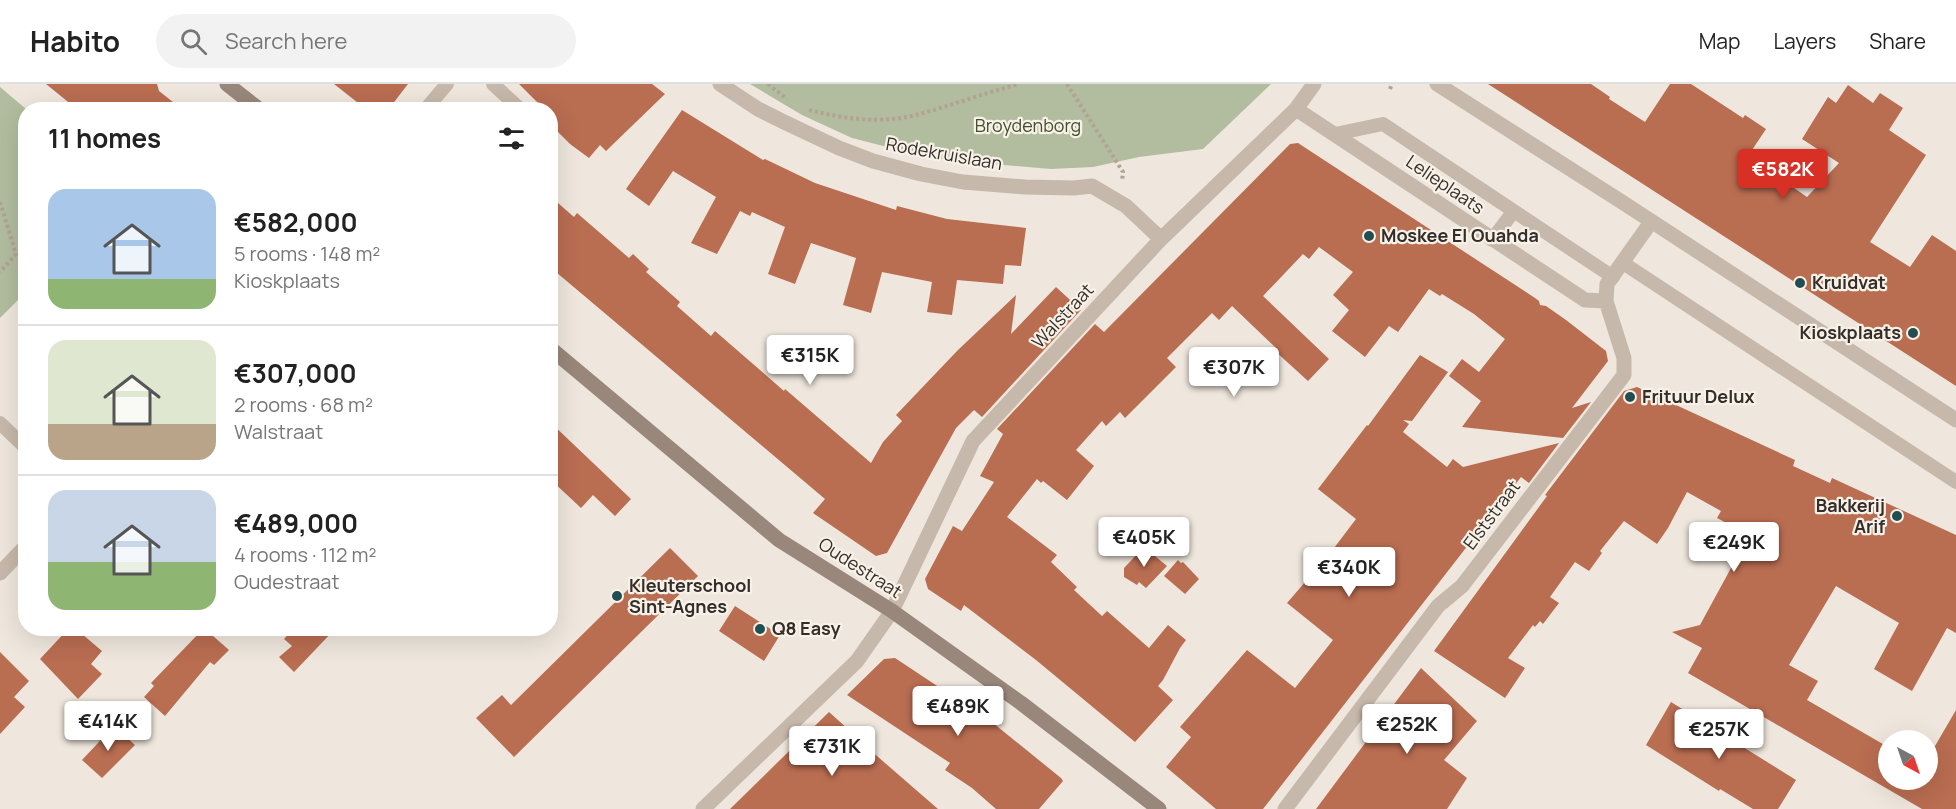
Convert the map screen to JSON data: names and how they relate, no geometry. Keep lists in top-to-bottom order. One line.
{"streets":{"street":["Rodekruislaan","Lelieplaats","Walstraat","Elststraat","Oudestraat"]},"crossings":[["Rodekruislaan","Walstraat"],["Lelieplaats","Walstraat"],["Lelieplaats","Elststraat"],["Walstraat","Oudestraat"]],"parks":["Broydenborg"],"places":["Moskee El Ouahda","Kruidvat","Kioskplaats","Frituur Delux","Bakkerij Arif","Kleuterschool Sint-Agnes","Q8 Easy"],"north":"bottom right","page":{"header":"Habito","search":"Search here","nav":["Map","Layers","Share"],"heading":"11 homes","price":["€582K","€315K","€307K","€405K","€249K","€340K","€489K","€414K","€252K","€257K","€731K"],"list":[{"name":"€582,000","note":"5 rooms · 148 m² · Kioskplaats"},{"name":"€307,000","note":"2 rooms · 68 m² · Walstraat"},{"name":"€489,000","note":"4 rooms · 112 m² · Oudestraat"}]}}
